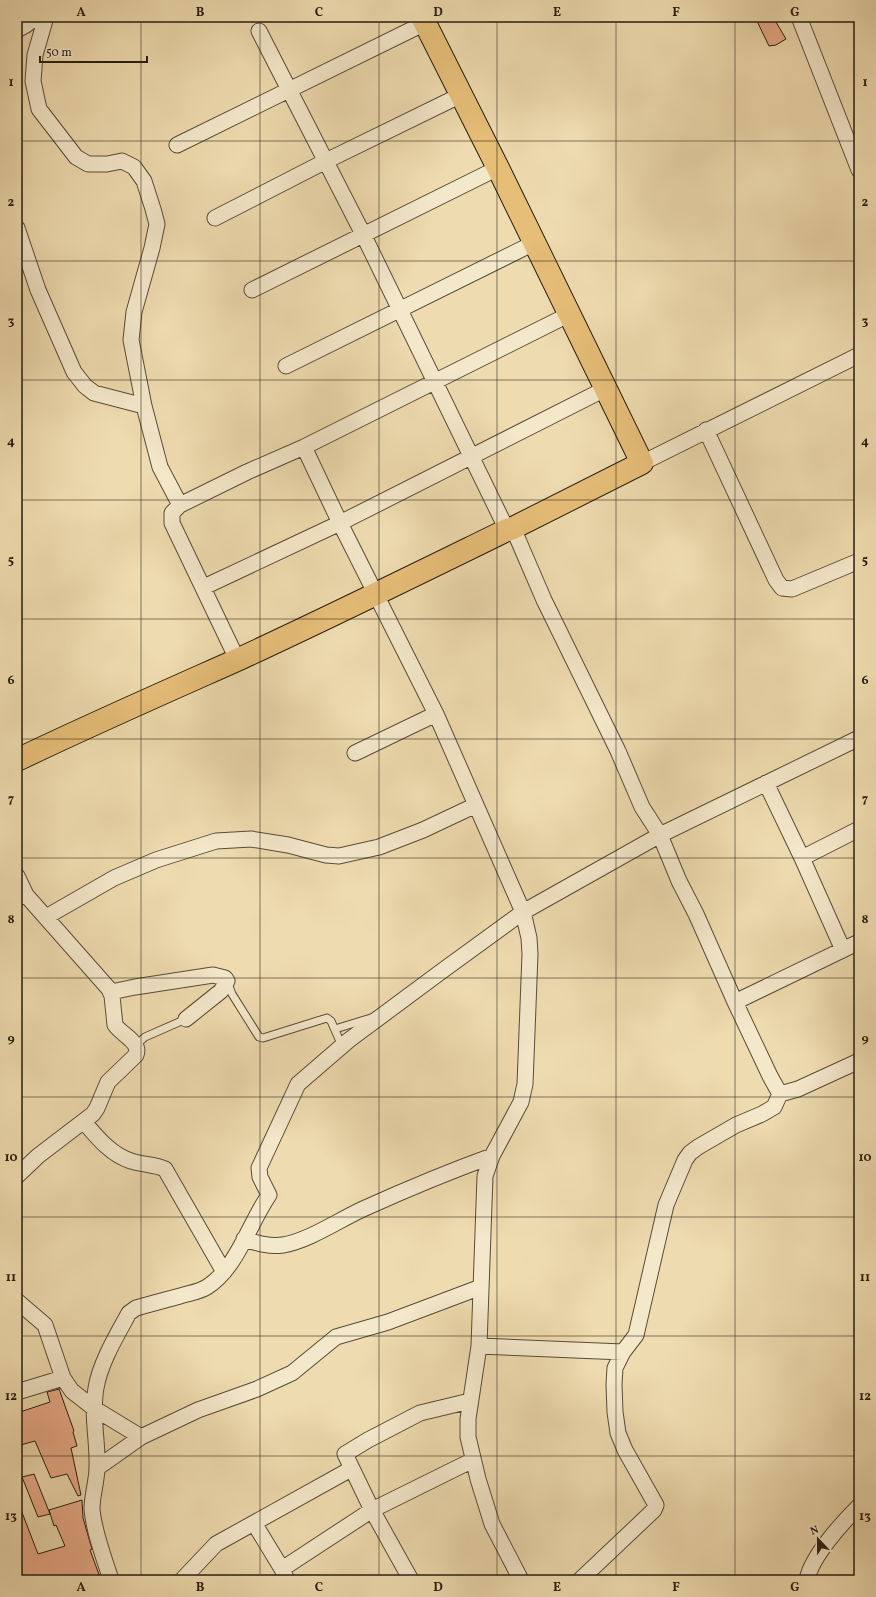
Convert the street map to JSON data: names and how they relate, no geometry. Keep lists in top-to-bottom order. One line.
{"scale_bar":"50 m","north":"top","grid":{"columns":["A","B","C","D","E","F","G"],"rows":["1","2","3","4","5","6","7","8","9","10","11","12","13"]}}
